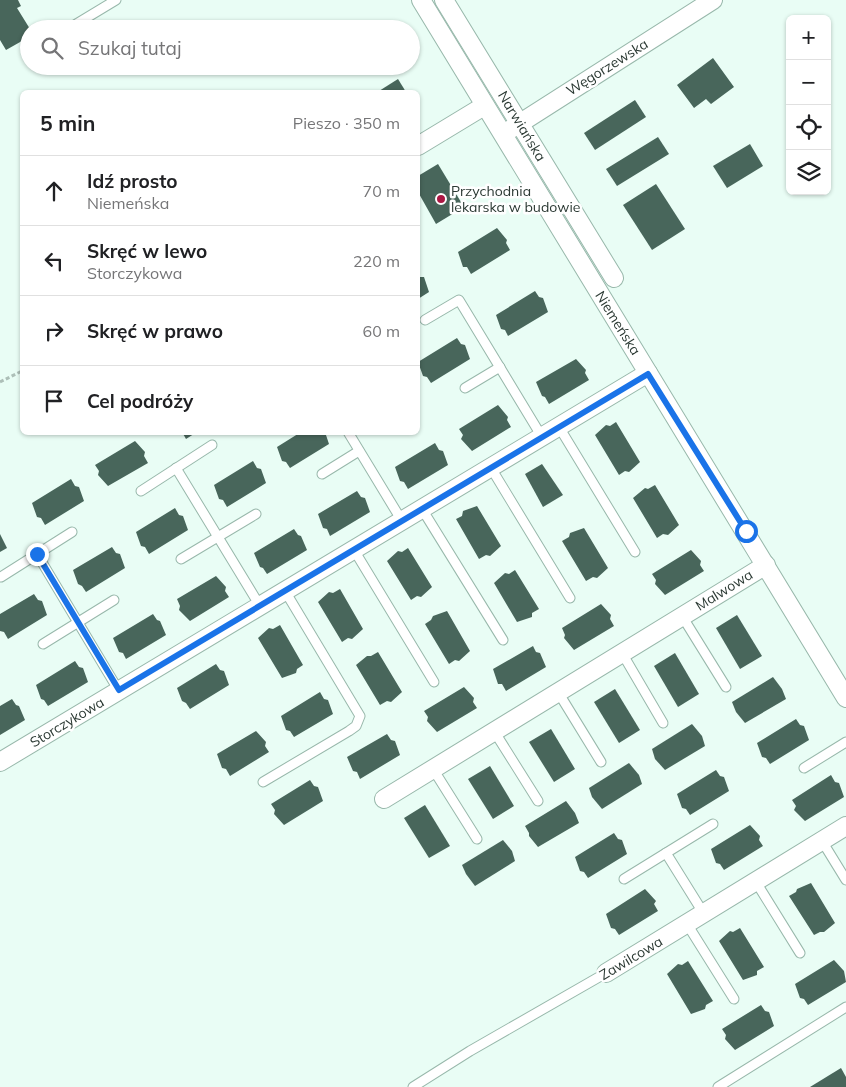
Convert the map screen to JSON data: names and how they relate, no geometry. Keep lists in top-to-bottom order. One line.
{"streets":{"street":["Węgorzewska","Narwiańska","Niemeńska","Malwowa","Storczykowa","Zawilcowa"]},"crossings":[["Węgorzewska","Narwiańska"],["Węgorzewska","Niemeńska"],["Niemeńska","Malwowa"],["Niemeńska","Storczykowa"]],"places":["Przychodnia lekarska w budowie"],"page":{"map_buttons":["+","−"],"search":"Szukaj tutaj","heading":["5 min","Pieszo · 350 m"],"list":[["Idź prosto","Niemeńska","70 m"],["Skręć w lewo","Storczykowa","220 m"],["Skręć w prawo","60 m"],"Cel podróży"]}}
